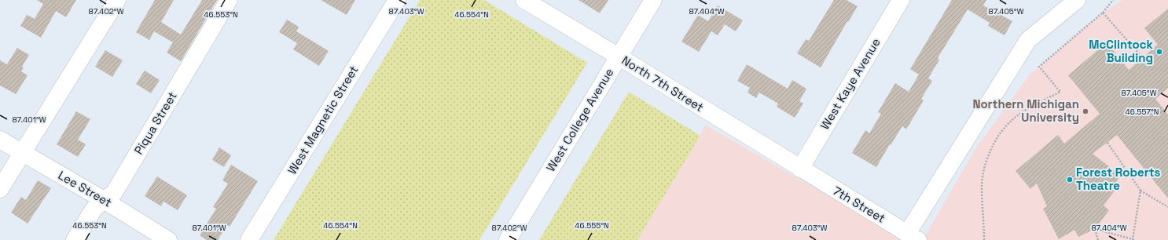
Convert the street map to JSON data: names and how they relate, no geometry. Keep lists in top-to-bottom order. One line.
{"streets":{"street":["North 7th Street","West Kaye Avenue","West Magnetic Street","West College Avenue","Piqua Street","Lee Street","7th Street"]},"crossings":[["North 7th Street","West Kaye Avenue"],["North 7th Street","West College Avenue"],["North 7th Street","7th Street"],["West Kaye Avenue","7th Street"],["Piqua Street","Lee Street"]],"places":["McClintock Building","Northern Michigan University","Forest Roberts Theatre"],"coordinates":["87.402°W","87.404°W","87.403°W","87.405°W","46.553°N","46.554°N","46.557°N","87.401°W","46.555°N"]}
